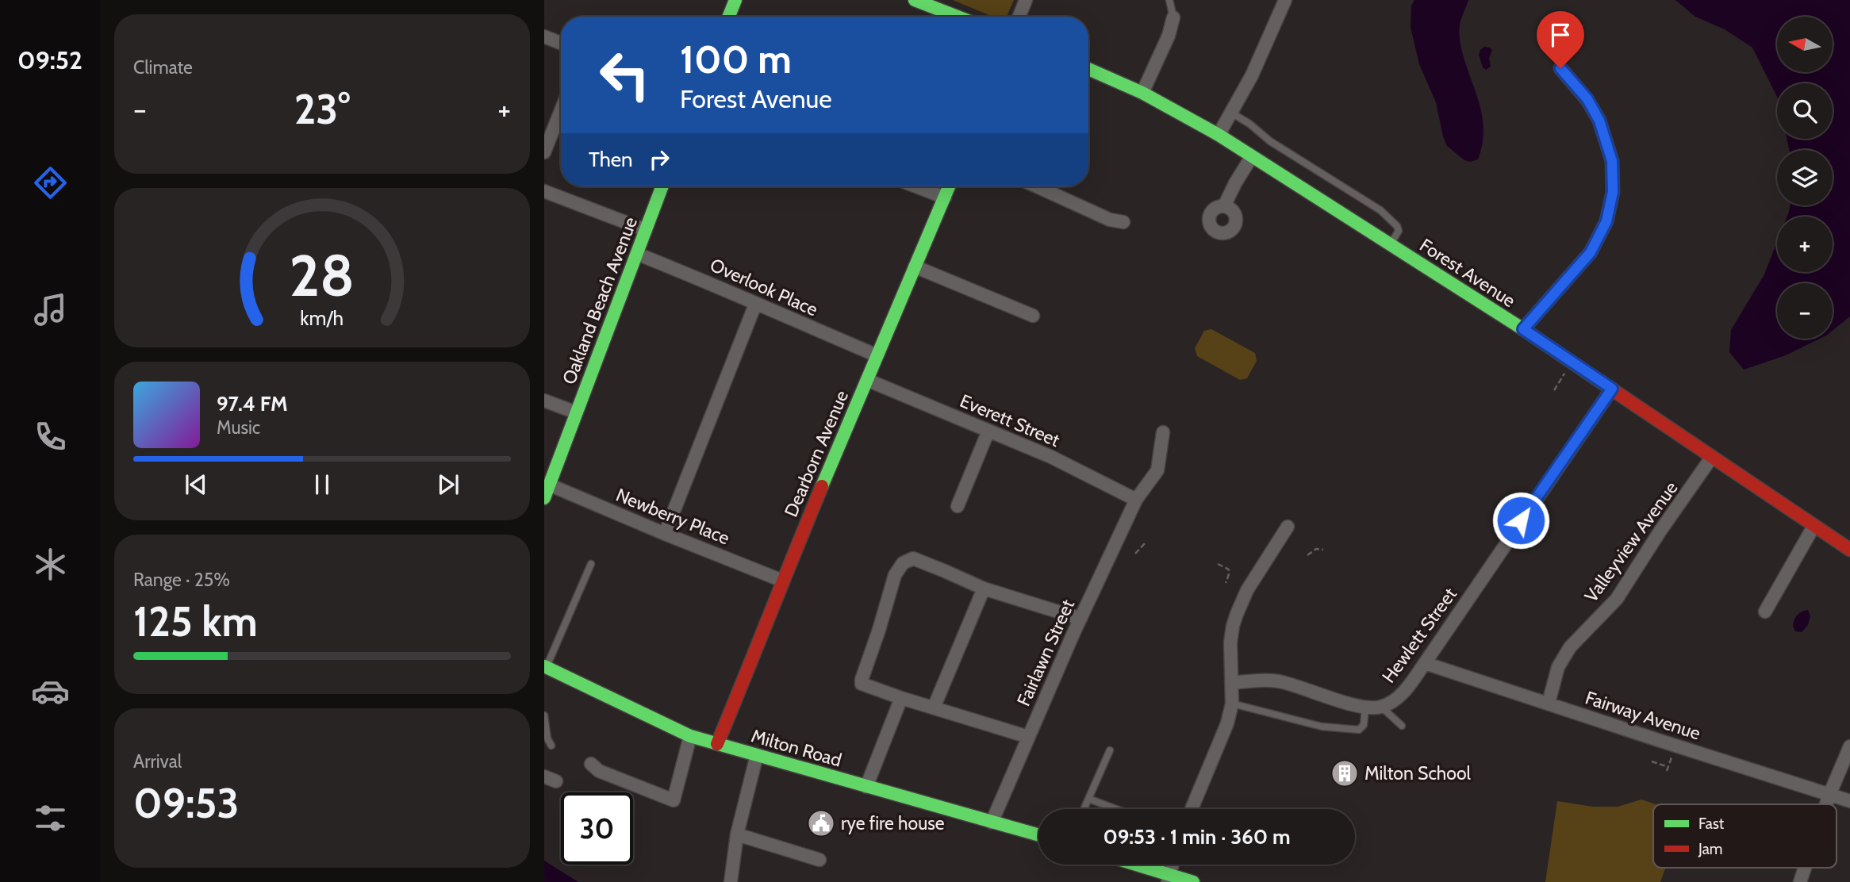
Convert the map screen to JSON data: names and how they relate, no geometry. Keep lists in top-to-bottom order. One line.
{"streets":{"street":["Forest Avenue","Overlook Place","Oakland Beach Avenue","Everett Street","Dearborn Avenue","Newberry Place","Valleyview Avenue","Hewlett Street","Fairlawn Street","Fairway Avenue","Milton Road"]},"crossings":[["Forest Avenue","Valleyview Avenue"],["Forest Avenue","Hewlett Street"],["Overlook Place","Oakland Beach Avenue"],["Overlook Place","Dearborn Avenue"],["Oakland Beach Avenue","Newberry Place"],["Everett Street","Dearborn Avenue"],["Everett Street","Fairlawn Street"],["Dearborn Avenue","Newberry Place"],["Dearborn Avenue","Milton Road"],["Valleyview Avenue","Fairway Avenue"],["Hewlett Street","Fairway Avenue"],["Fairlawn Street","Milton Road"]],"places":{"building":["Milton School"],"public building":["rye fire house"]},"legend":["Fast","Jam"],"north":"left","page":{"tabs":"09:52","tile":["Climate",["Range · 25%","125 km"],["Arrival","09:53"]],"map_buttons":["+","−"],"turn":["100 m","Forest Avenue"],"heat":["−","23°","+"],"then":"Then","song":["97.4 FM","Music"],"limit":"30","trip":"09:53 · 1 min · 360 m","gauge":["28","km/h"]}}
